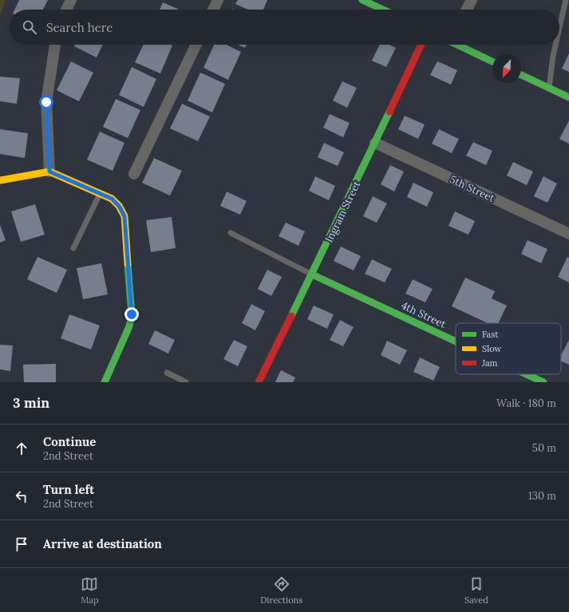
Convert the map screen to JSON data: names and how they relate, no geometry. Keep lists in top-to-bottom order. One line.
{"streets":{"street":["5th Street","Ingram Street","4th Street"]},"crossings":[["5th Street","Ingram Street"],["Ingram Street","4th Street"]],"legend":["Fast","Slow","Jam"],"north":"bottom left","page":{"search":"Search here","heading":["3 min","Walk · 180 m"],"list":[["Continue","2nd Street","50 m"],["Turn left","2nd Street","130 m"],"Arrive at destination"],"nav":["Map","Directions","Saved"]}}
